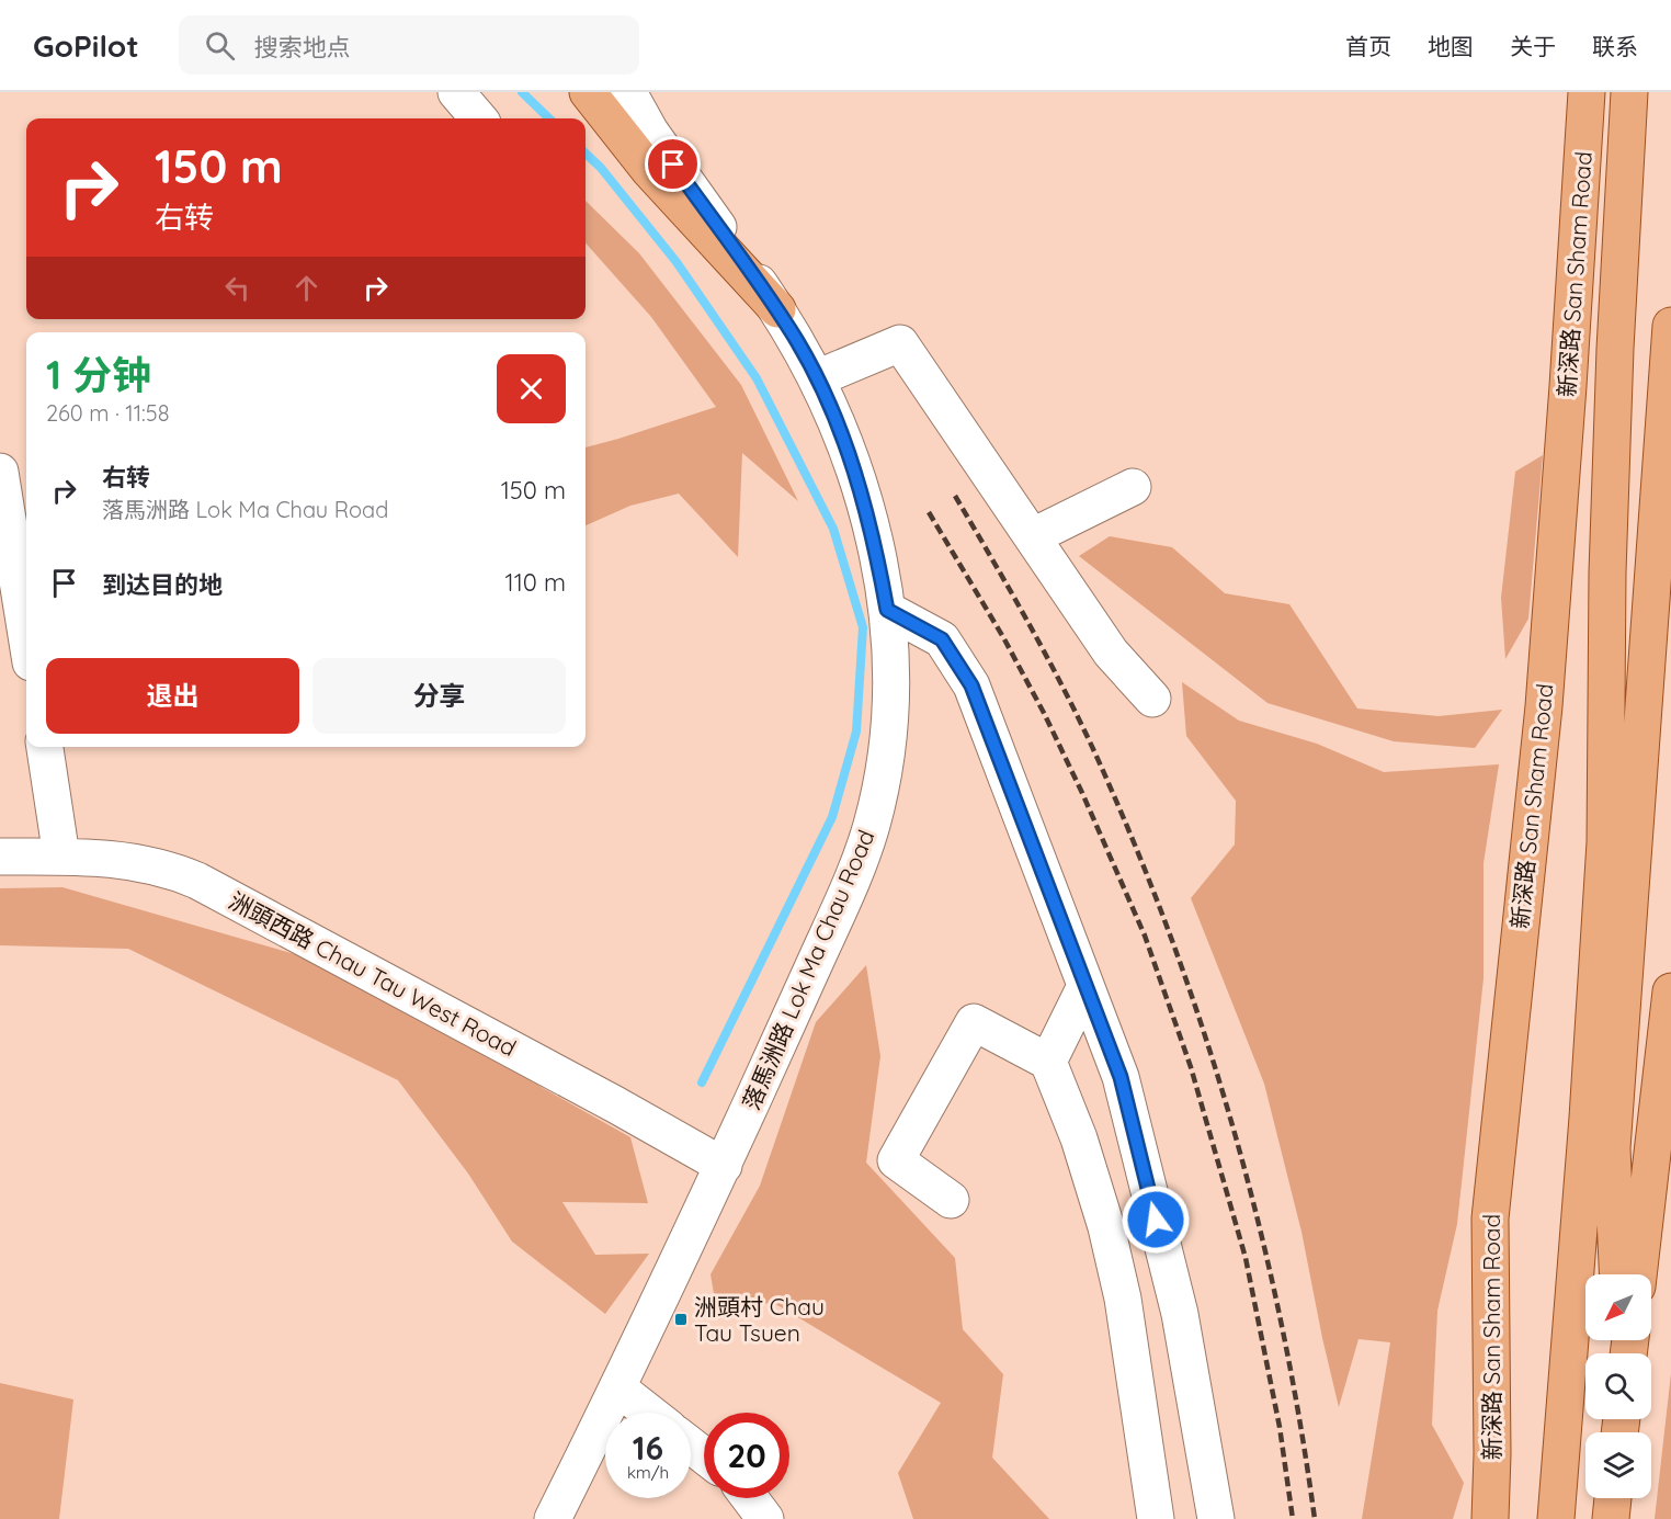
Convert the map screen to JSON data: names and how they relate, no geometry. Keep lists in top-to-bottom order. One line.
{"streets":{"main road":["新深路 San Sham Road"],"street":["落馬洲路 Lok Ma Chau Road","洲頭西路 Chau Tau West Road"]},"crossings":[["落馬洲路 Lok Ma Chau Road","洲頭西路 Chau Tau West Road"]],"places":{"transit":["洲頭村 Chau Tau Tsuen"]},"north":"bottom left","page":{"header":"GoPilot","search":"搜索地点","nav":["首页","地图","关于","联系"],"turn":["150 m","右转"],"heading":["1 分钟","260 m · 11:58"],"list":[{"name":"右转","note":"落馬洲路 Lok Ma Chau Road","value":"150 m"},{"name":"到达目的地","value":"110 m"}],"buttons":["退出","分享"],"speed":"16 km/h","limit":"20"}}
